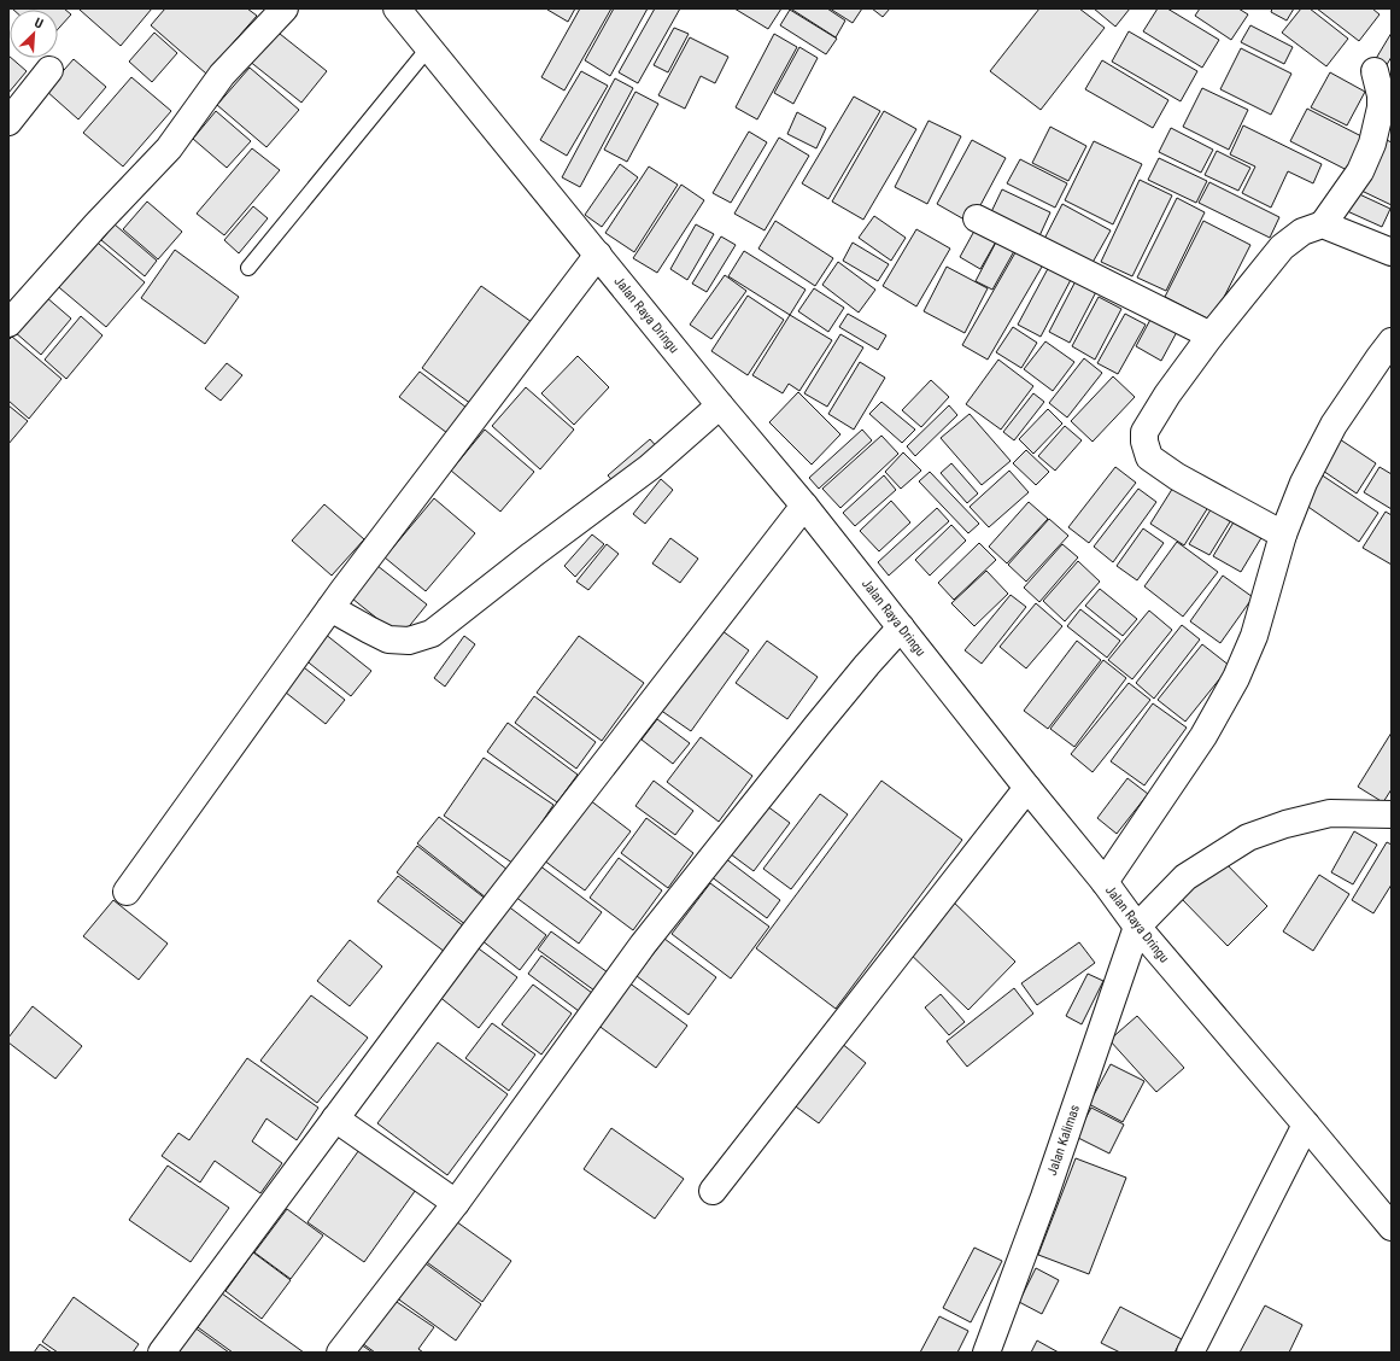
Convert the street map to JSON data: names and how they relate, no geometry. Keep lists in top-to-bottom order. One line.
{"streets":{"main road":["Jalan Raya Dringu","Jalan Kalimas"]},"crossings":[["Jalan Raya Dringu","Jalan Kalimas"]],"north":"top right"}
